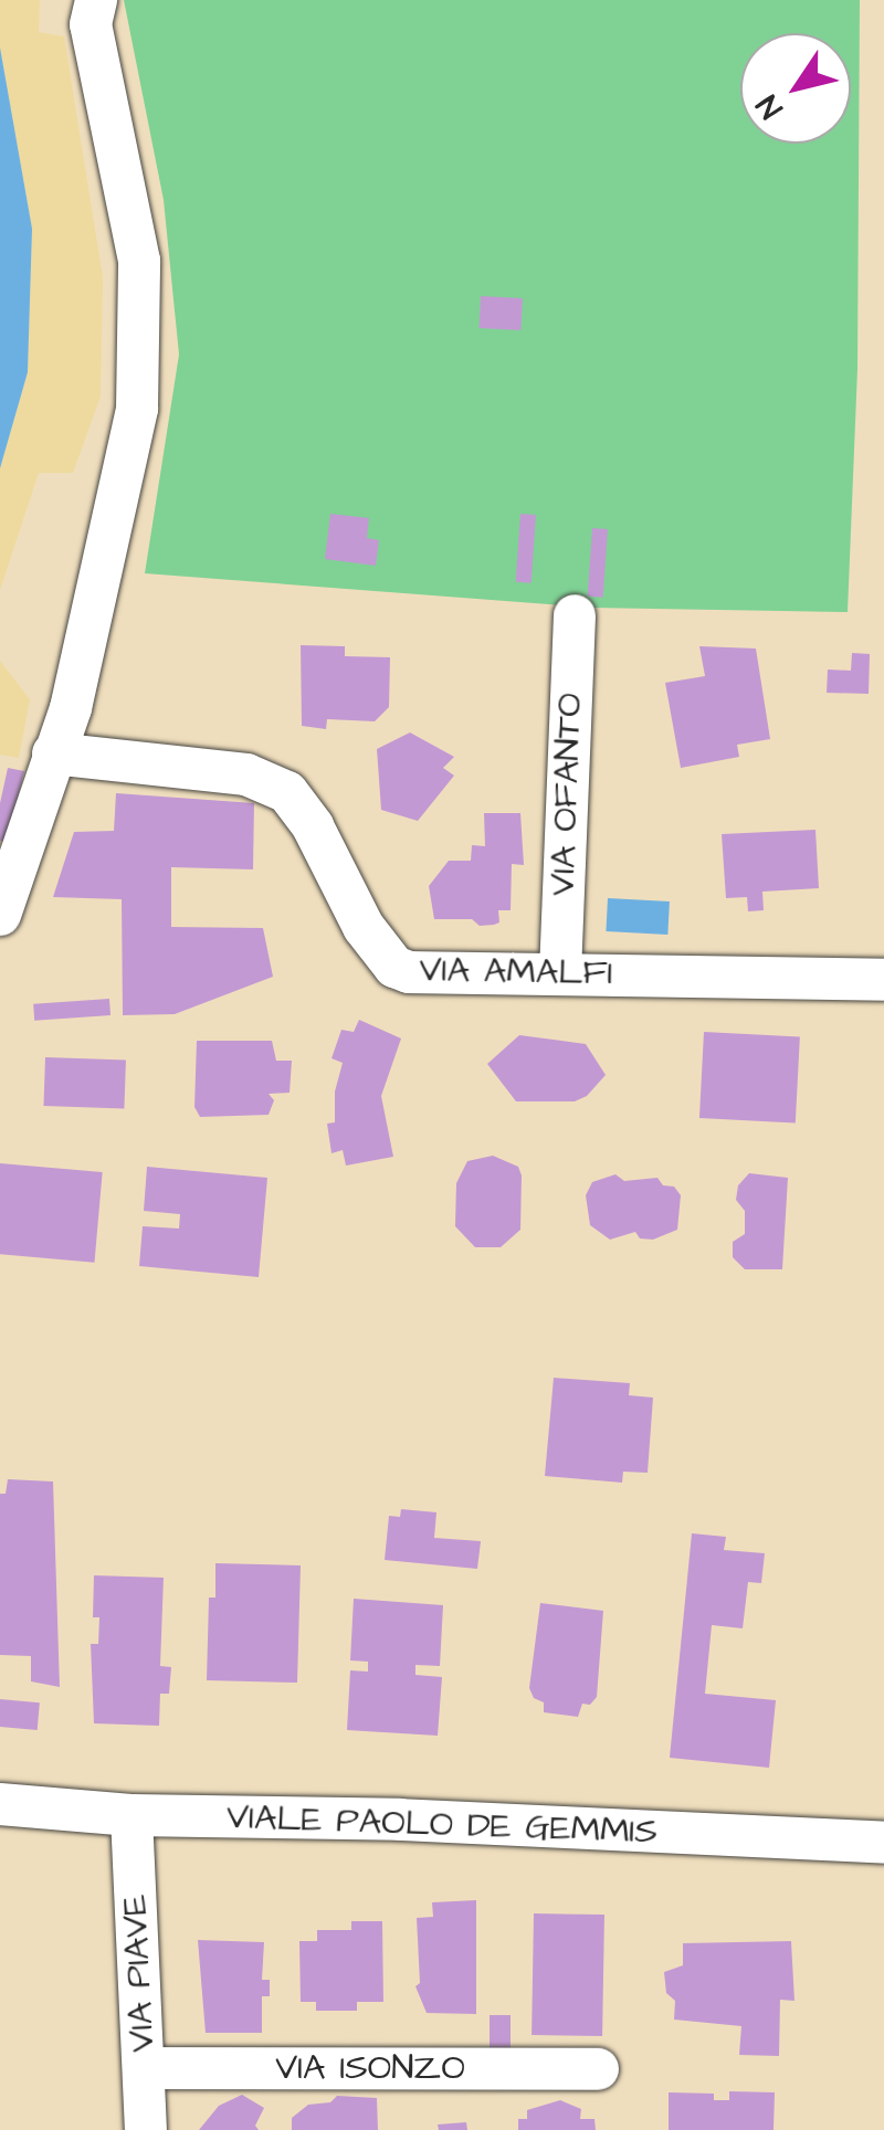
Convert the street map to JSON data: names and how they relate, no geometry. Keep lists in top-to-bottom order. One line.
{"streets":{"street":["VIA OFANTO","VIA AMALFI","VIALE PAOLO DE GEMMIS","VIA PIAVE","VIA ISONZO"]},"crossings":[["VIA OFANTO","VIA AMALFI"],["VIALE PAOLO DE GEMMIS","VIA PIAVE"],["VIA PIAVE","VIA ISONZO"]],"north":"bottom left"}
